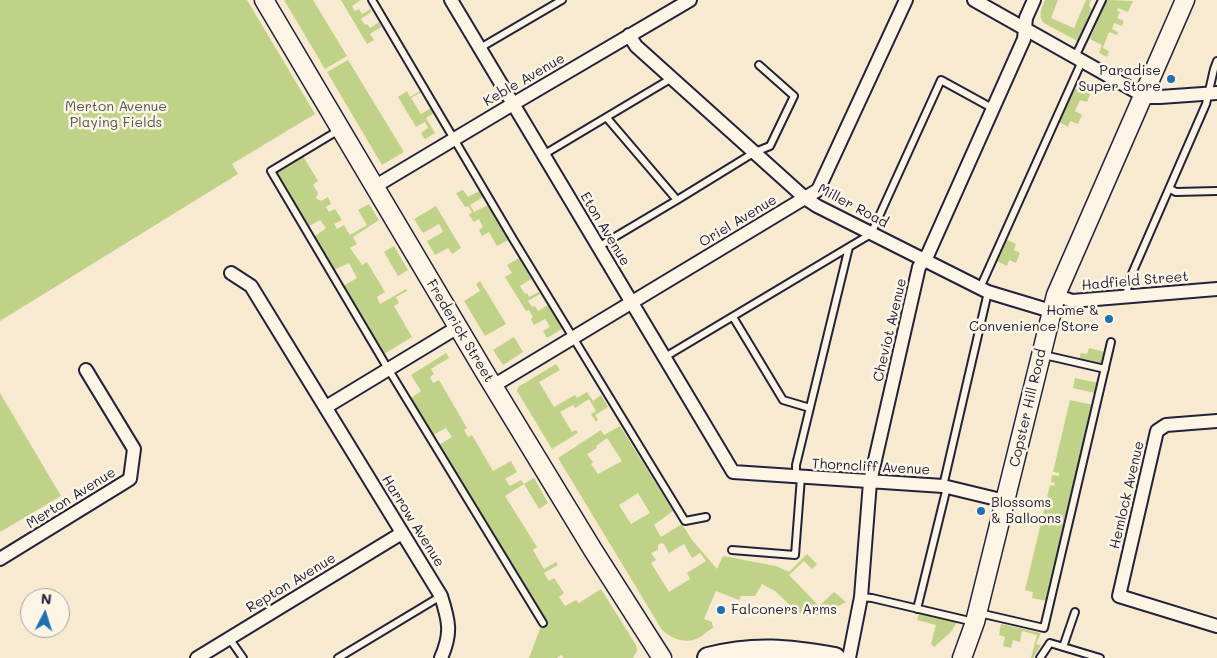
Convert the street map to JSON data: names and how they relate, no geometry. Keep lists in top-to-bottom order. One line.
{"streets":{"main road":["Frederick Street","Copster Hill Road"],"street":["Keble Avenue","Miller Road","Oriel Avenue","Eton Avenue","Hadfield Street","Cheviot Avenue","Thorncliff Avenue","Hemlock Avenue","Merton Avenue","Harrow Avenue","Repton Avenue"]},"crossings":[["Keble Avenue","Miller Road"],["Keble Avenue","Eton Avenue"],["Keble Avenue","Frederick Street"],["Miller Road","Oriel Avenue"],["Miller Road","Hadfield Street"],["Miller Road","Cheviot Avenue"],["Miller Road","Copster Hill Road"],["Oriel Avenue","Eton Avenue"],["Oriel Avenue","Frederick Street"],["Eton Avenue","Thorncliff Avenue"],["Hadfield Street","Copster Hill Road"],["Cheviot Avenue","Thorncliff Avenue"],["Copster Hill Road","Thorncliff Avenue"],["Harrow Avenue","Repton Avenue"]],"parks":["Merton Avenue Playing Fields"],"places":["Paradise Super Store","Home & Convenience Store","Blossoms & Balloons","Falconers Arms"],"north":"top"}
